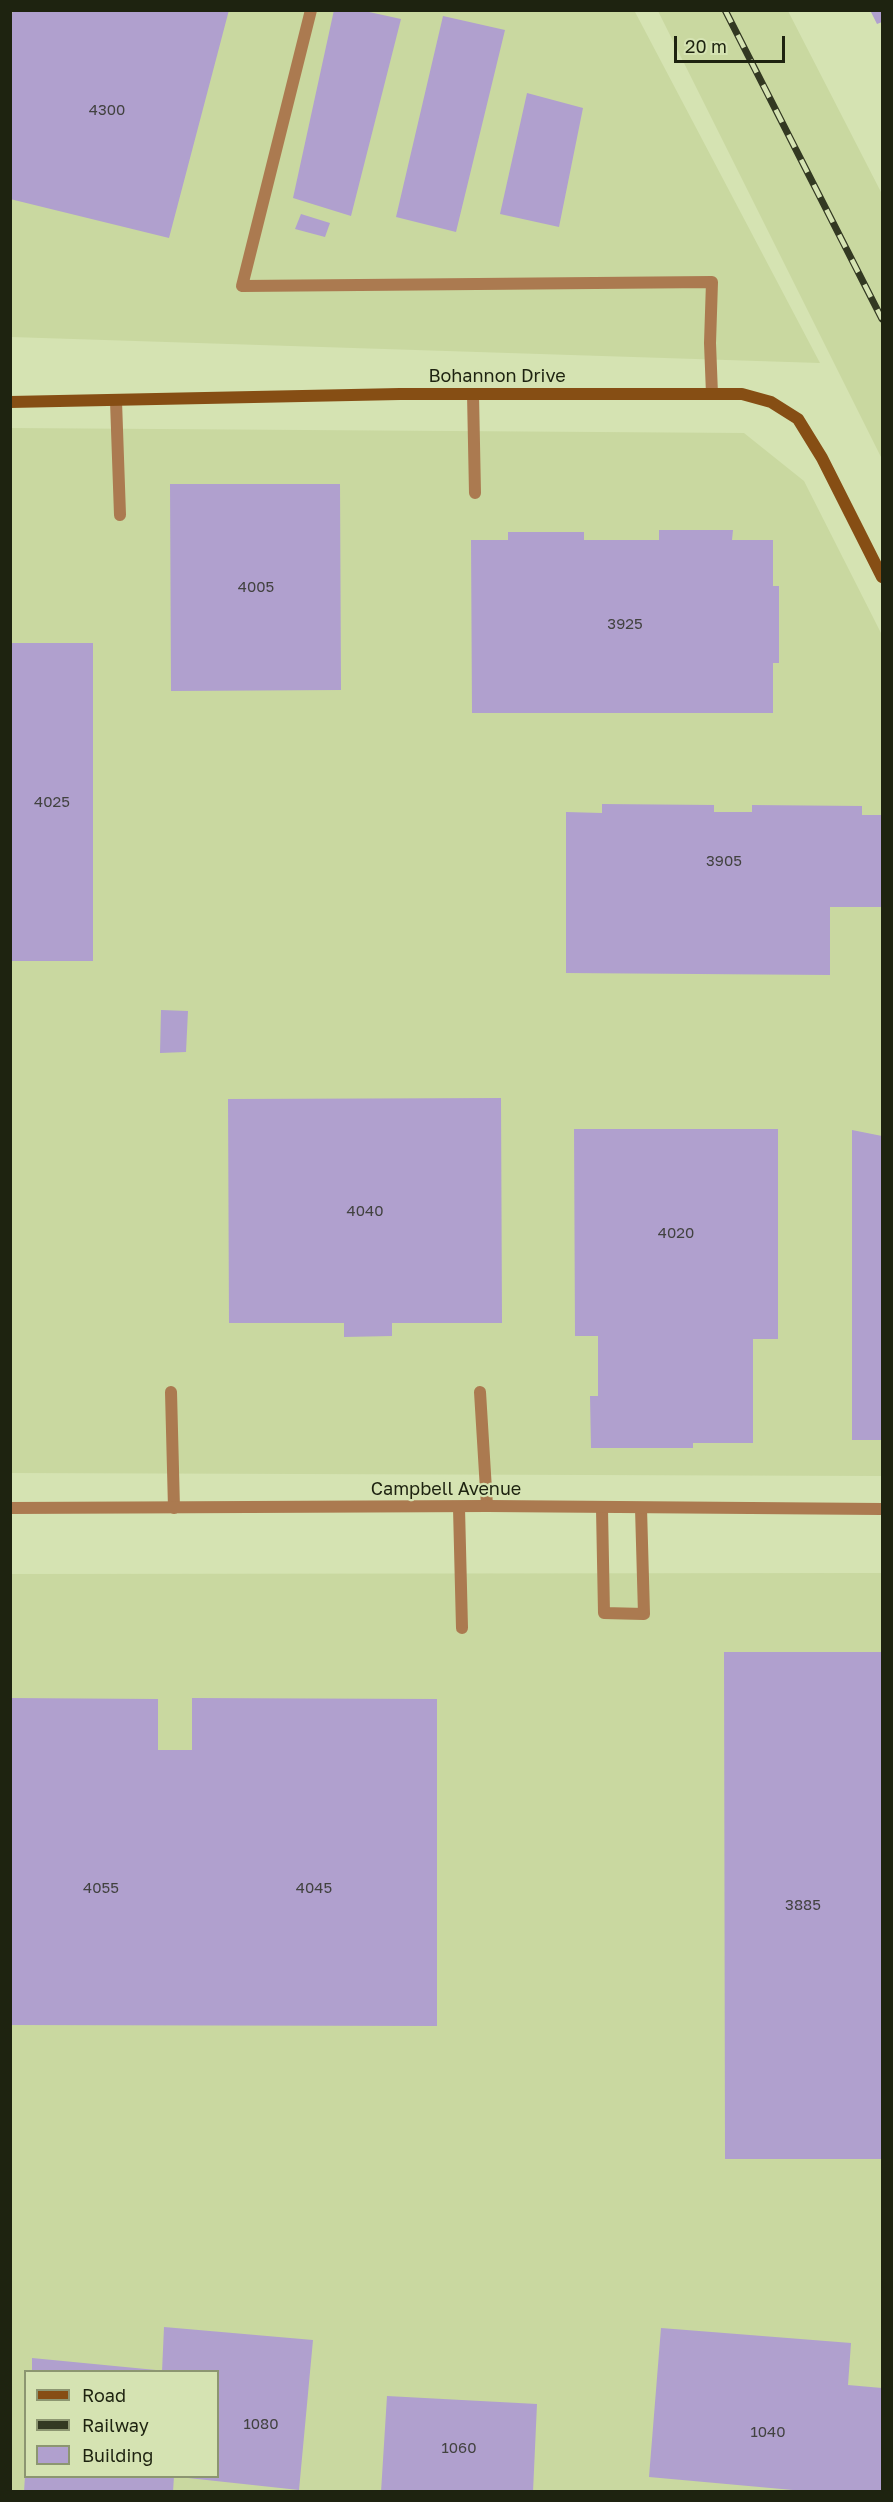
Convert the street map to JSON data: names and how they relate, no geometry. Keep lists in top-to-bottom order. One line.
{"streets":{"street":["Bohannon Drive","Campbell Avenue"]},"house_numbers":["4300","4005","3925","4025","3905","4040","4020","4055","4045","3885","1080","1040","1060"],"legend":["Road","Railway","Building"],"scale_bar":"20 m"}
